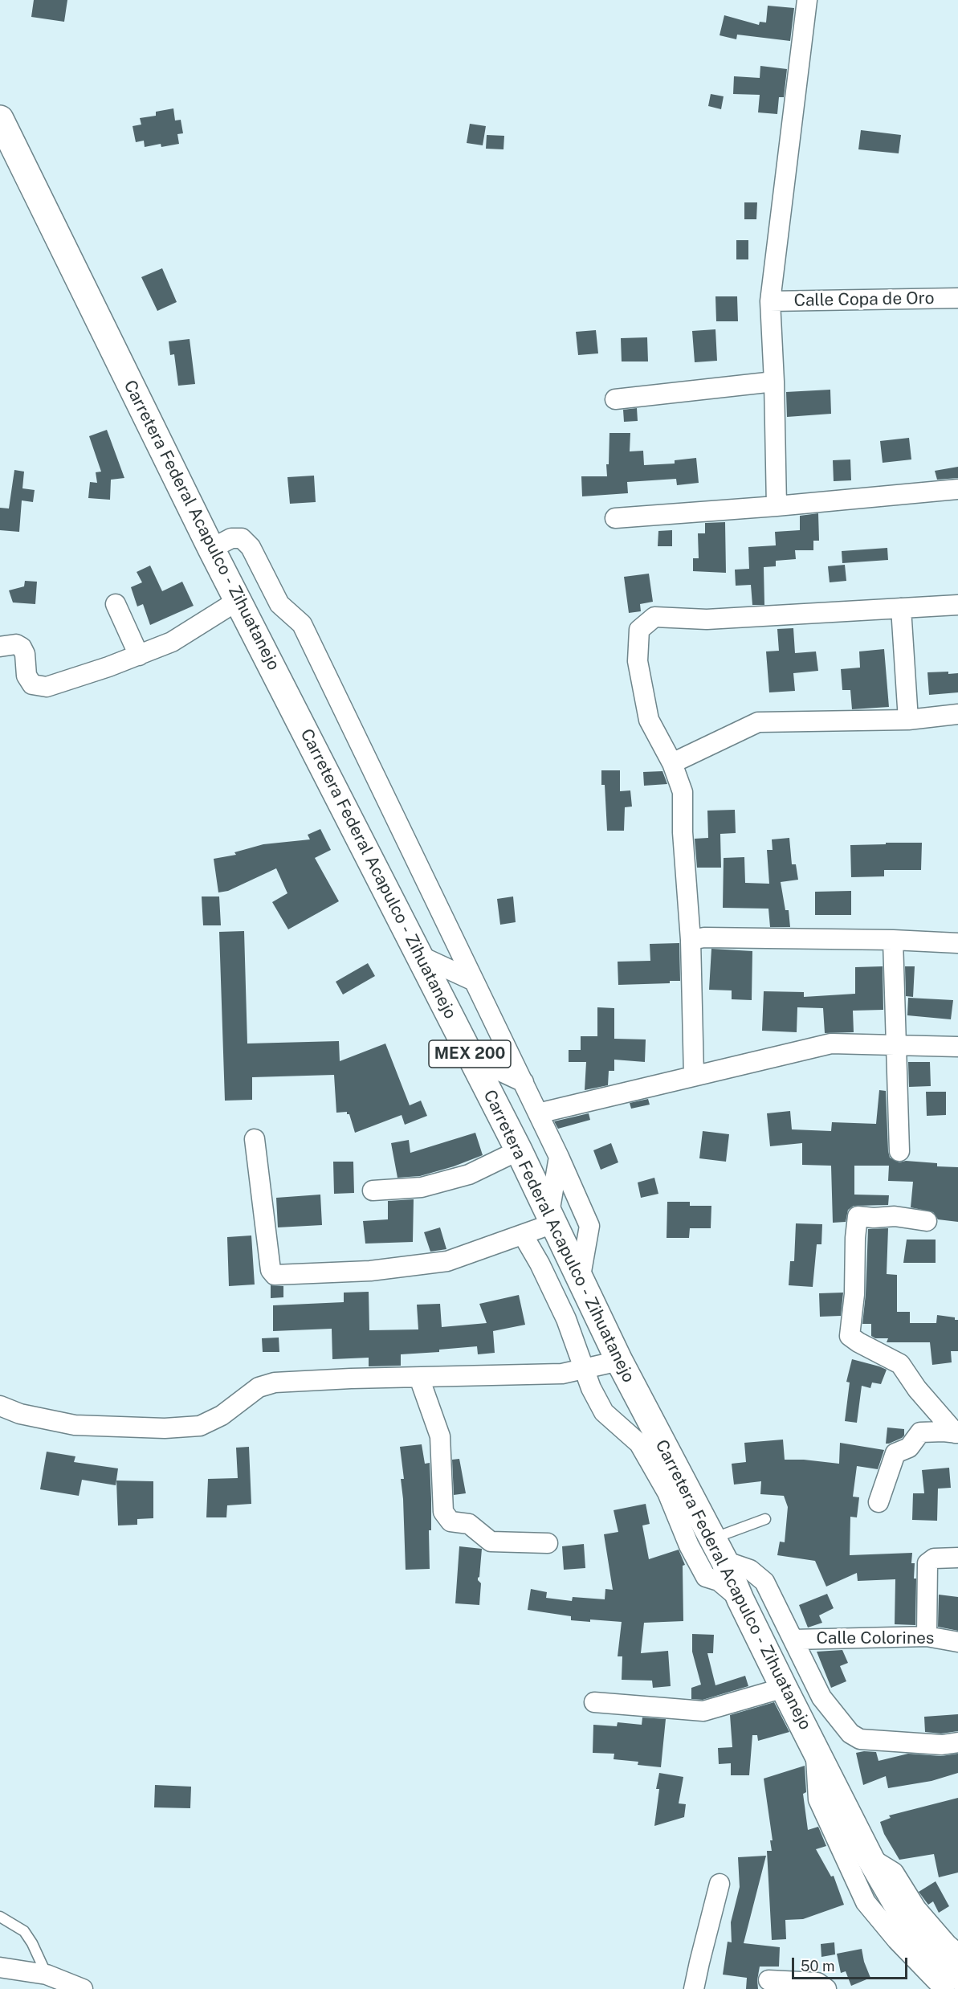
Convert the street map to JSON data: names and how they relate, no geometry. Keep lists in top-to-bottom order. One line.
{"streets":{"main road":["Carretera Federal Acapulco - Zihuatanejo","MEX 200"],"street":["Calle Copa de Oro","Calle Colorines"]},"scale_bar":"50 m"}
